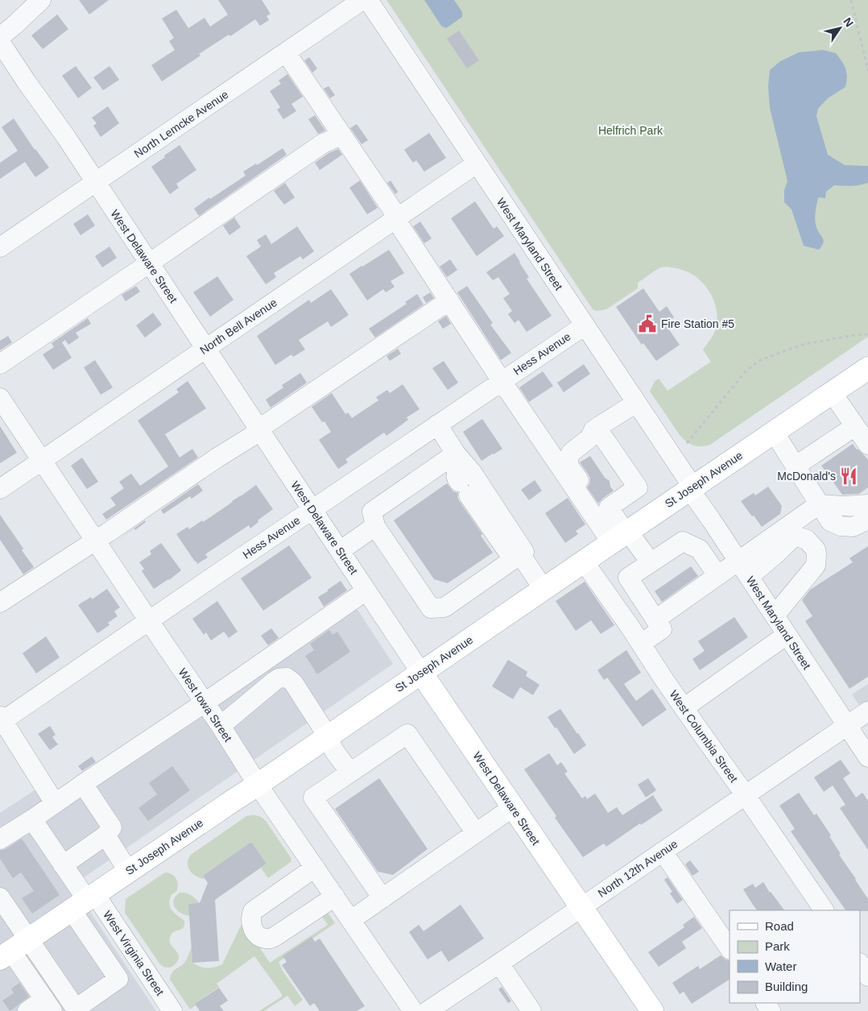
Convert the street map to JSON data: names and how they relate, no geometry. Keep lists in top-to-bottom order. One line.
{"streets":{"main road":["West Delaware Street","St Joseph Avenue"],"street":["North Lemcke Avenue","West Maryland Street","North Bell Avenue","Hess Avenue","West Iowa Street","West Columbia Street","North 12th Avenue","West Virginia Street"]},"crossings":[["North Lemcke Avenue","West Delaware Street"],["West Maryland Street","North Bell Avenue"],["West Maryland Street","Hess Avenue"],["West Maryland Street","St Joseph Avenue"],["West Maryland Street","North 12th Avenue"],["West Delaware Street","North Bell Avenue"],["West Delaware Street","Hess Avenue"],["West Delaware Street","St Joseph Avenue"],["West Delaware Street","North 12th Avenue"],["North Bell Avenue","West Iowa Street"],["Hess Avenue","West Iowa Street"],["St Joseph Avenue","West Iowa Street"],["St Joseph Avenue","West Columbia Street"],["St Joseph Avenue","West Virginia Street"],["West Columbia Street","North 12th Avenue"]],"parks":["Helfrich Park"],"places":{"public building":["Fire Station #5"],"restaurant":["McDonald's"]},"legend":["Road","Park","Water","Building"],"north":"top right"}
